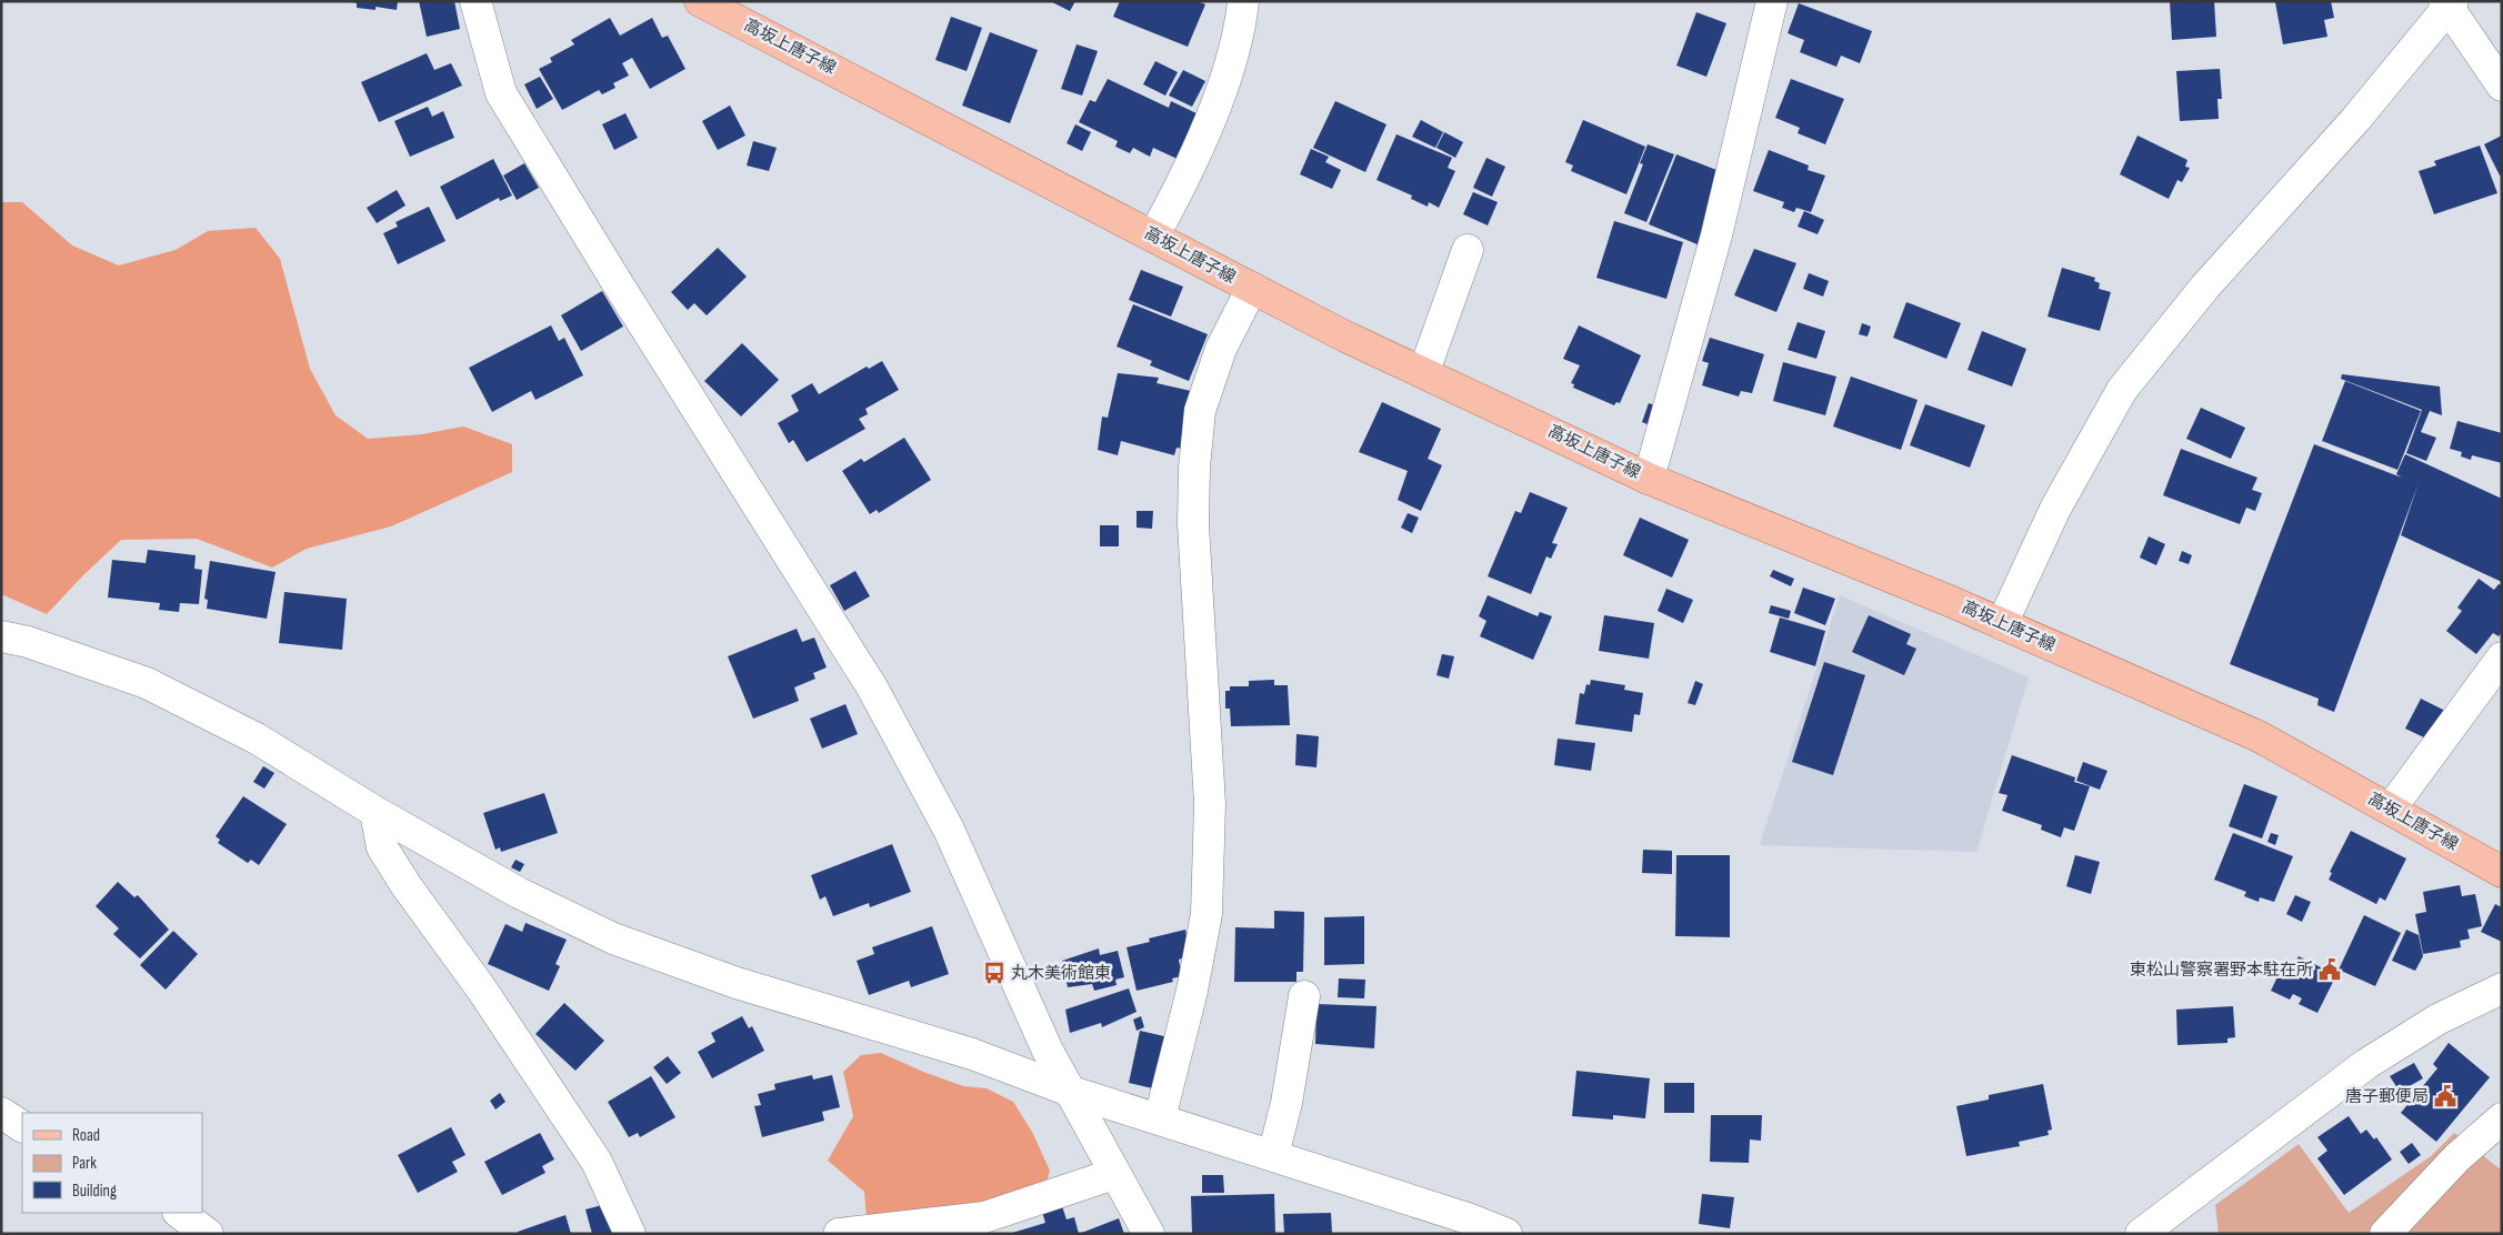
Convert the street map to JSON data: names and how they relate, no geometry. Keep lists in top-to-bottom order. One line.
{"streets":{"main road":["高坂上唐子線"]},"places":{"public building":["東松山警察署野本駐在所","唐子郵便局"],"bus stop":["丸木美術館東"]},"legend":["Road","Park","Building"]}
